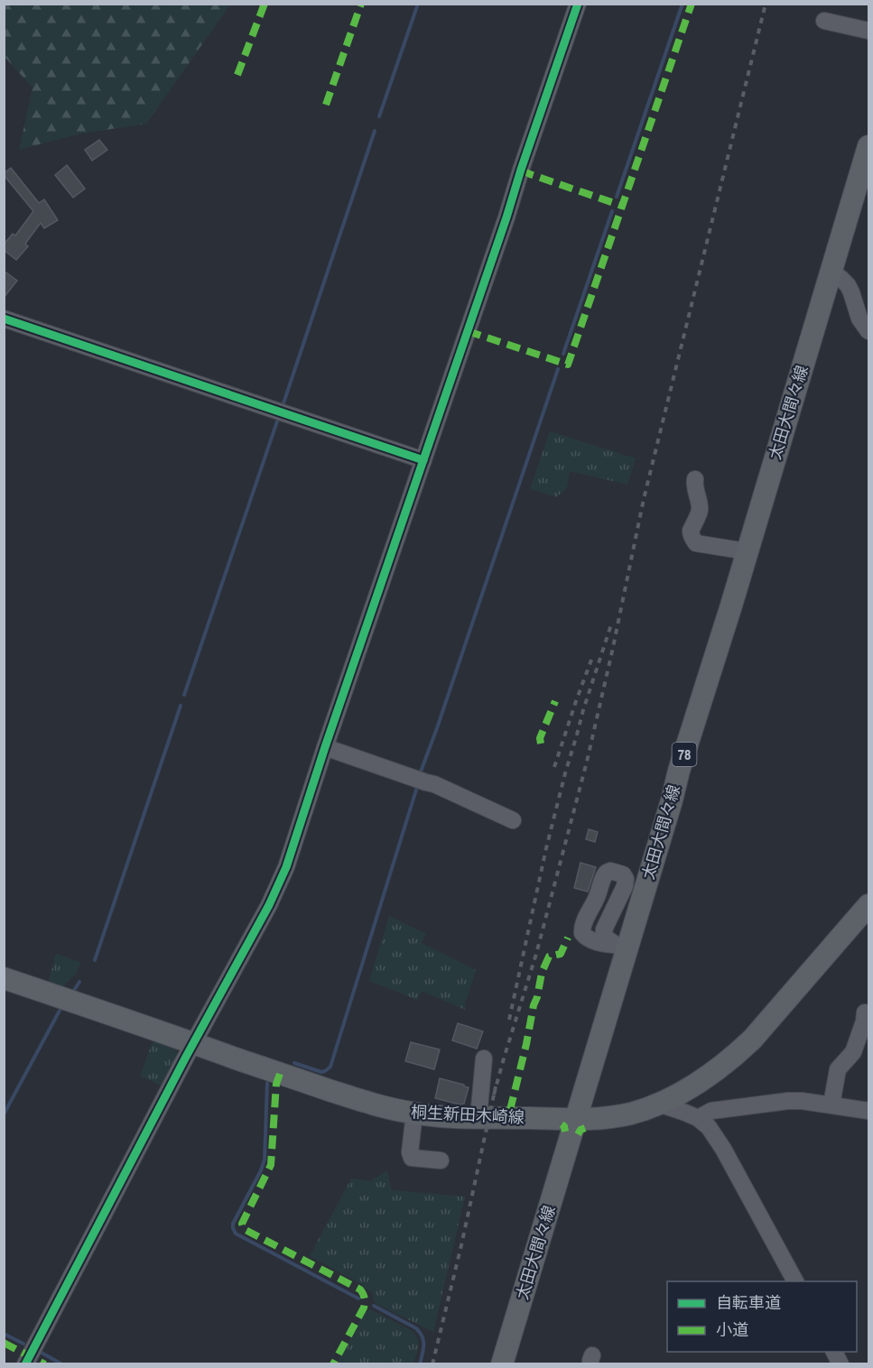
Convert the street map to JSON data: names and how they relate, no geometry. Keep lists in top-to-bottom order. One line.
{"streets":{"main road":["太田大間々線","78","桐生新田木崎線"]},"crossings":[["太田大間々線","桐生新田木崎線"]],"legend":["自転車道","小道"]}
